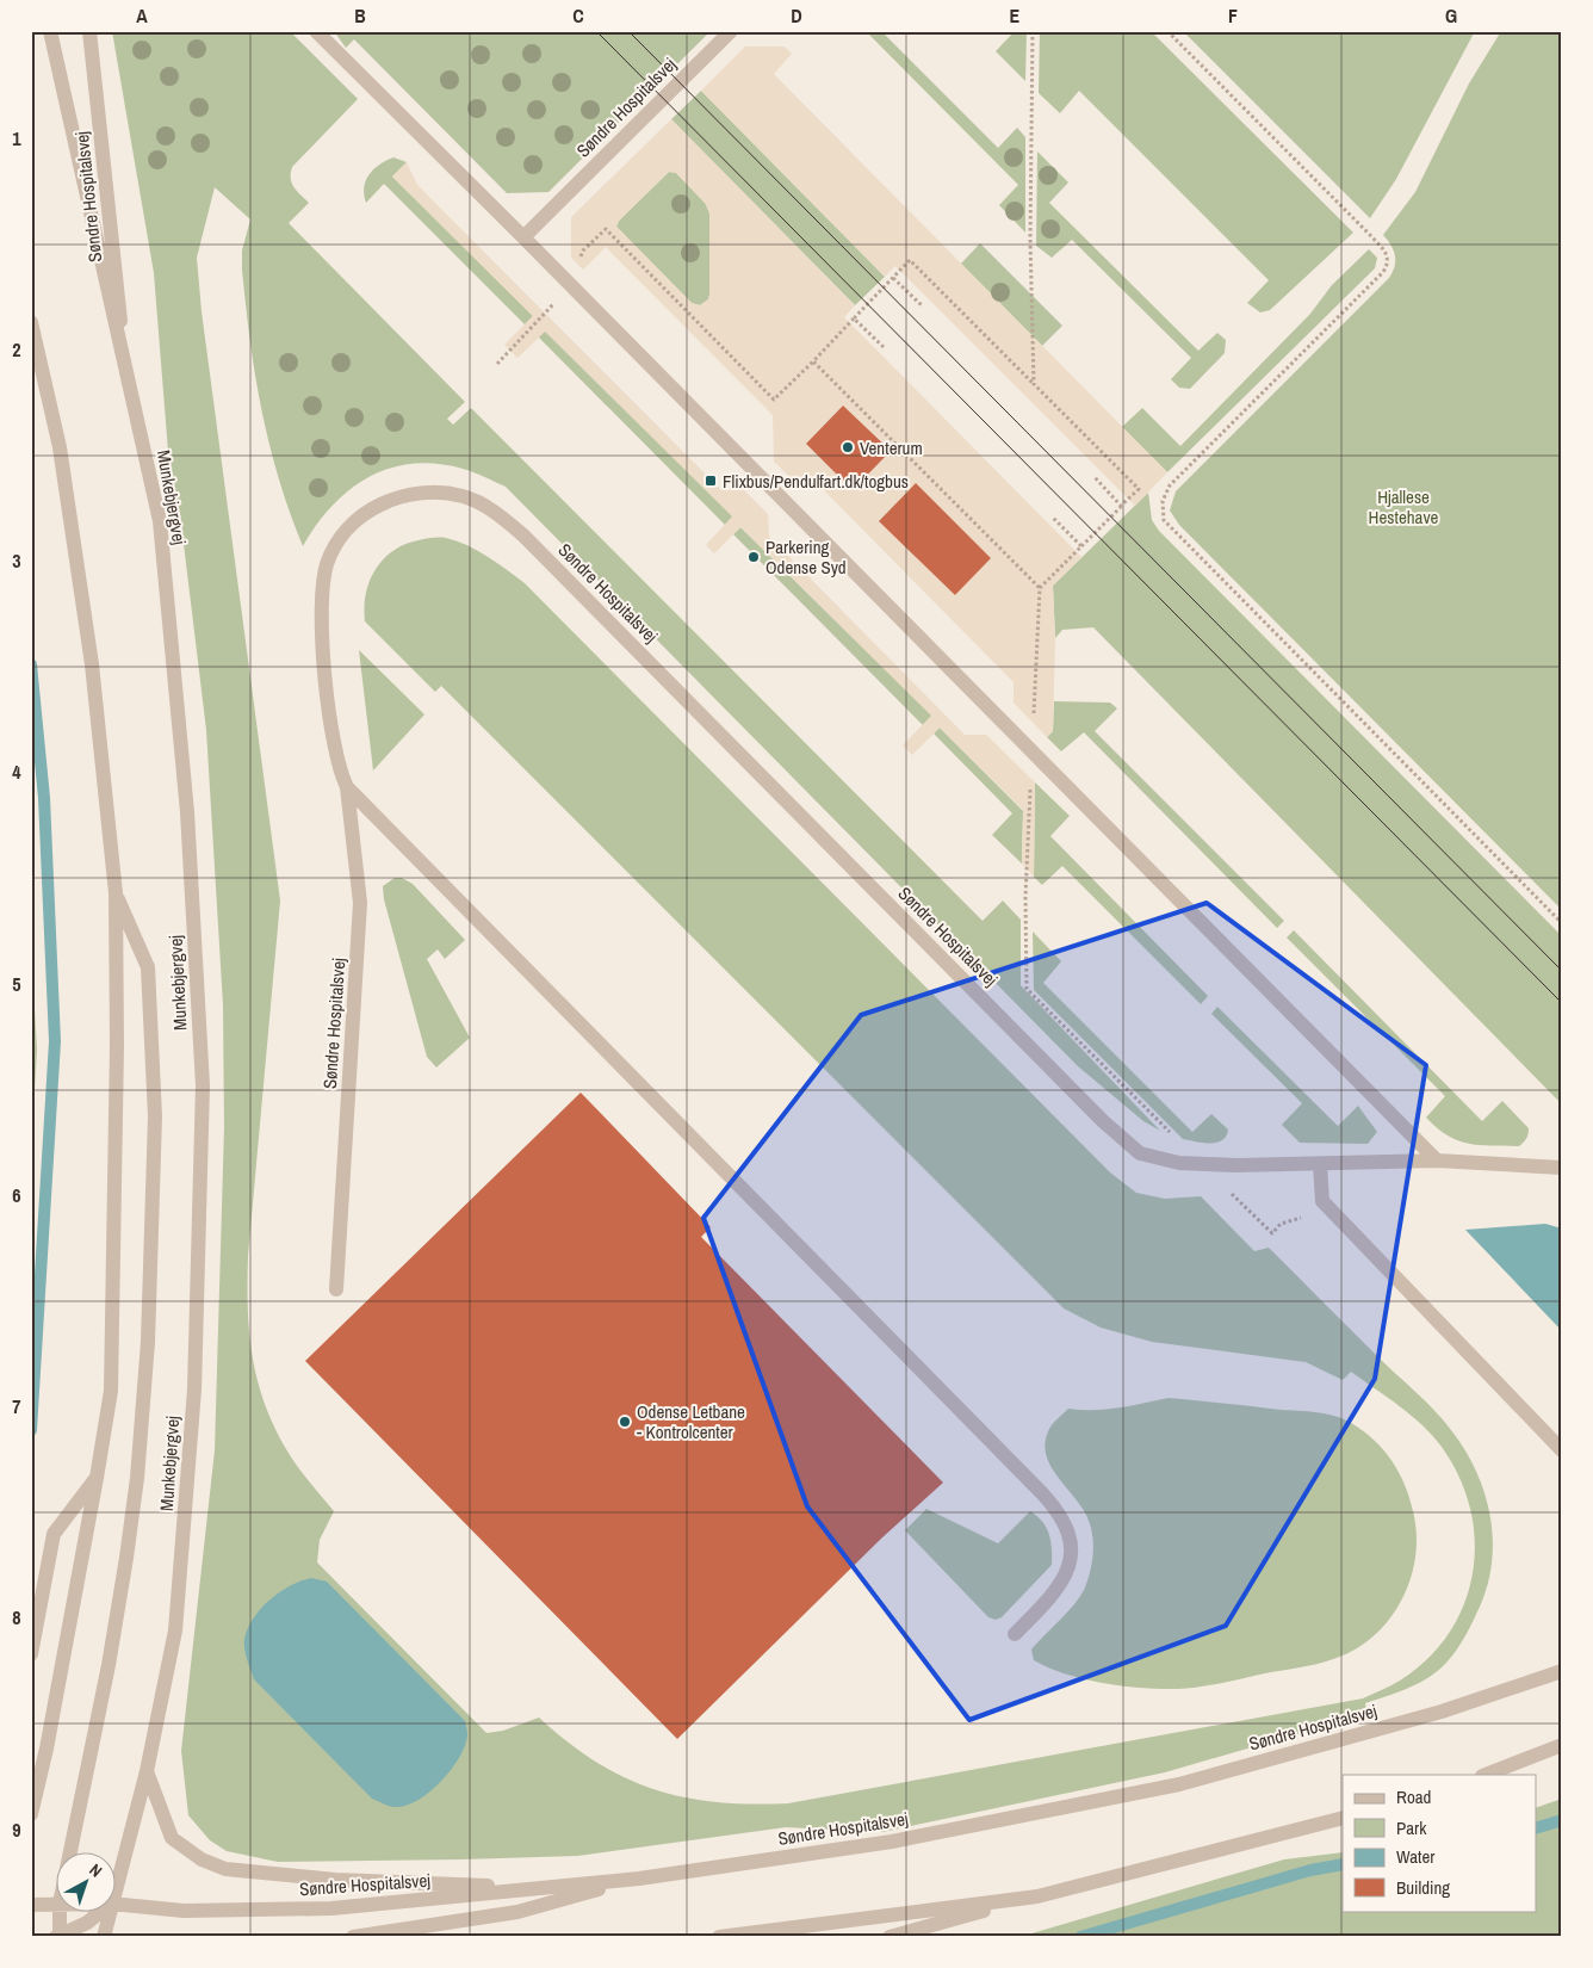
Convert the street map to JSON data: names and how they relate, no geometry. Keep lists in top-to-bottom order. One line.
{"streets":{"street":["Søndre Hospitalsvej","Munkebjergvej"]},"crossings":[["Søndre Hospitalsvej","Munkebjergvej"]],"parks":["Hjallese Hestehave"],"places":{"other":["Venterum","Parkering Odense Syd","Odense Letbane - Kontrolcenter"],"transit":["Flixbus/Pendulfart.dk/togbus"]},"legend":["Road","Park","Water","Building"],"north":"top right","grid":{"columns":["A","B","C","D","E","F","G"],"rows":["1","2","3","4","5","6","7","8","9"]}}
